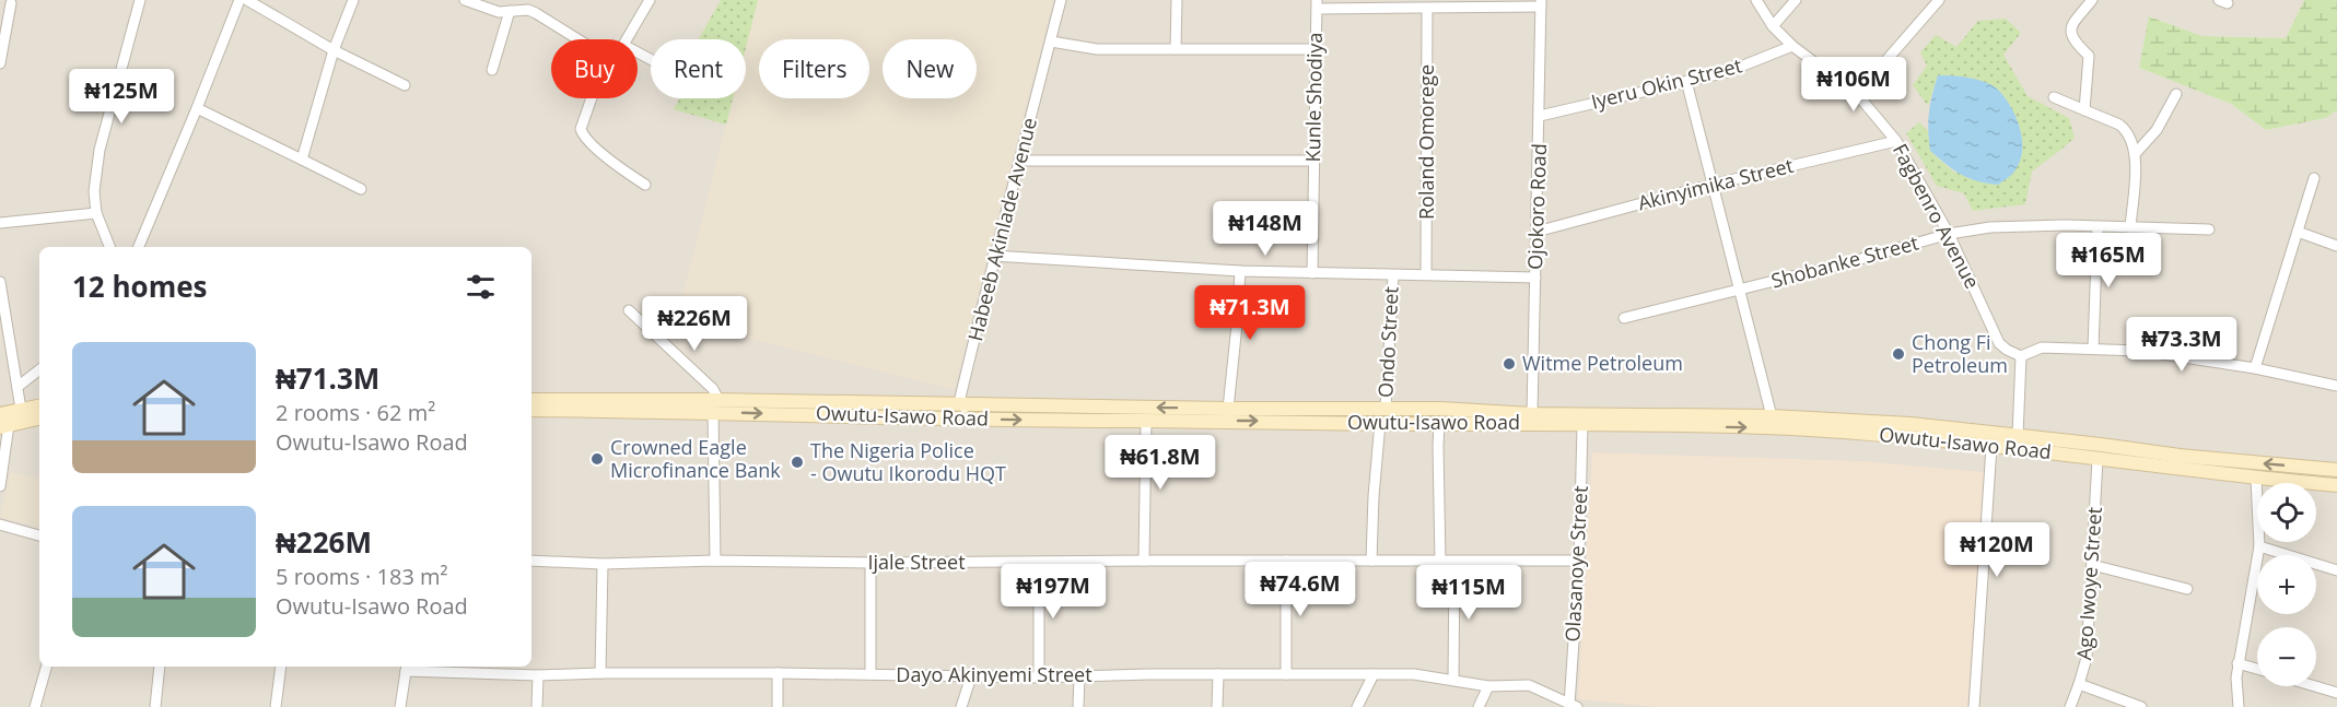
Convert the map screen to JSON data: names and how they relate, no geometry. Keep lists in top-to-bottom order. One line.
{"streets":{"street":["Iyeru Okin Street","Kunle Shodiya","Roland Omorege","Akinyimika Street","Ojokoro Road","Fagbenro Avenue","Habeeb Akinlade Avenue","Shobanke Street","Ondo Street","Owutu-Isawo Road","Ijale Street","Olasanoye Street","Ago Iwoye Street","Dayo Akinyemi Street"]},"crossings":[["Iyeru Okin Street","Ojokoro Road"],["Iyeru Okin Street","Fagbenro Avenue"],["Akinyimika Street","Ojokoro Road"],["Akinyimika Street","Fagbenro Avenue"],["Ojokoro Road","Owutu-Isawo Road"],["Fagbenro Avenue","Shobanke Street"],["Habeeb Akinlade Avenue","Owutu-Isawo Road"],["Ondo Street","Owutu-Isawo Road"],["Owutu-Isawo Road","Olasanoye Street"],["Owutu-Isawo Road","Ago Iwoye Street"],["Ijale Street","Olasanoye Street"],["Olasanoye Street","Dayo Akinyemi Street"]],"places":["Chong Fi Petroleum","Witme Petroleum","Crowned Eagle Microfinance Bank","The Nigeria Police - Owutu Ikorodu HQT"],"page":{"chip":["Buy","Rent","Filters","New"],"price":["₦106M","₦125M","₦148M","₦165M","₦71.3M","₦226M","₦73.3M","₦61.8M","₦120M","₦74.6M","₦197M","₦115M"],"heading":"12 homes","list":[{"name":"₦71.3M","note":"2 rooms · 62 m² · Owutu-Isawo Road"},{"name":"₦226M","note":"5 rooms · 183 m² · Owutu-Isawo Road"}],"map_buttons":["+","−"]}}
